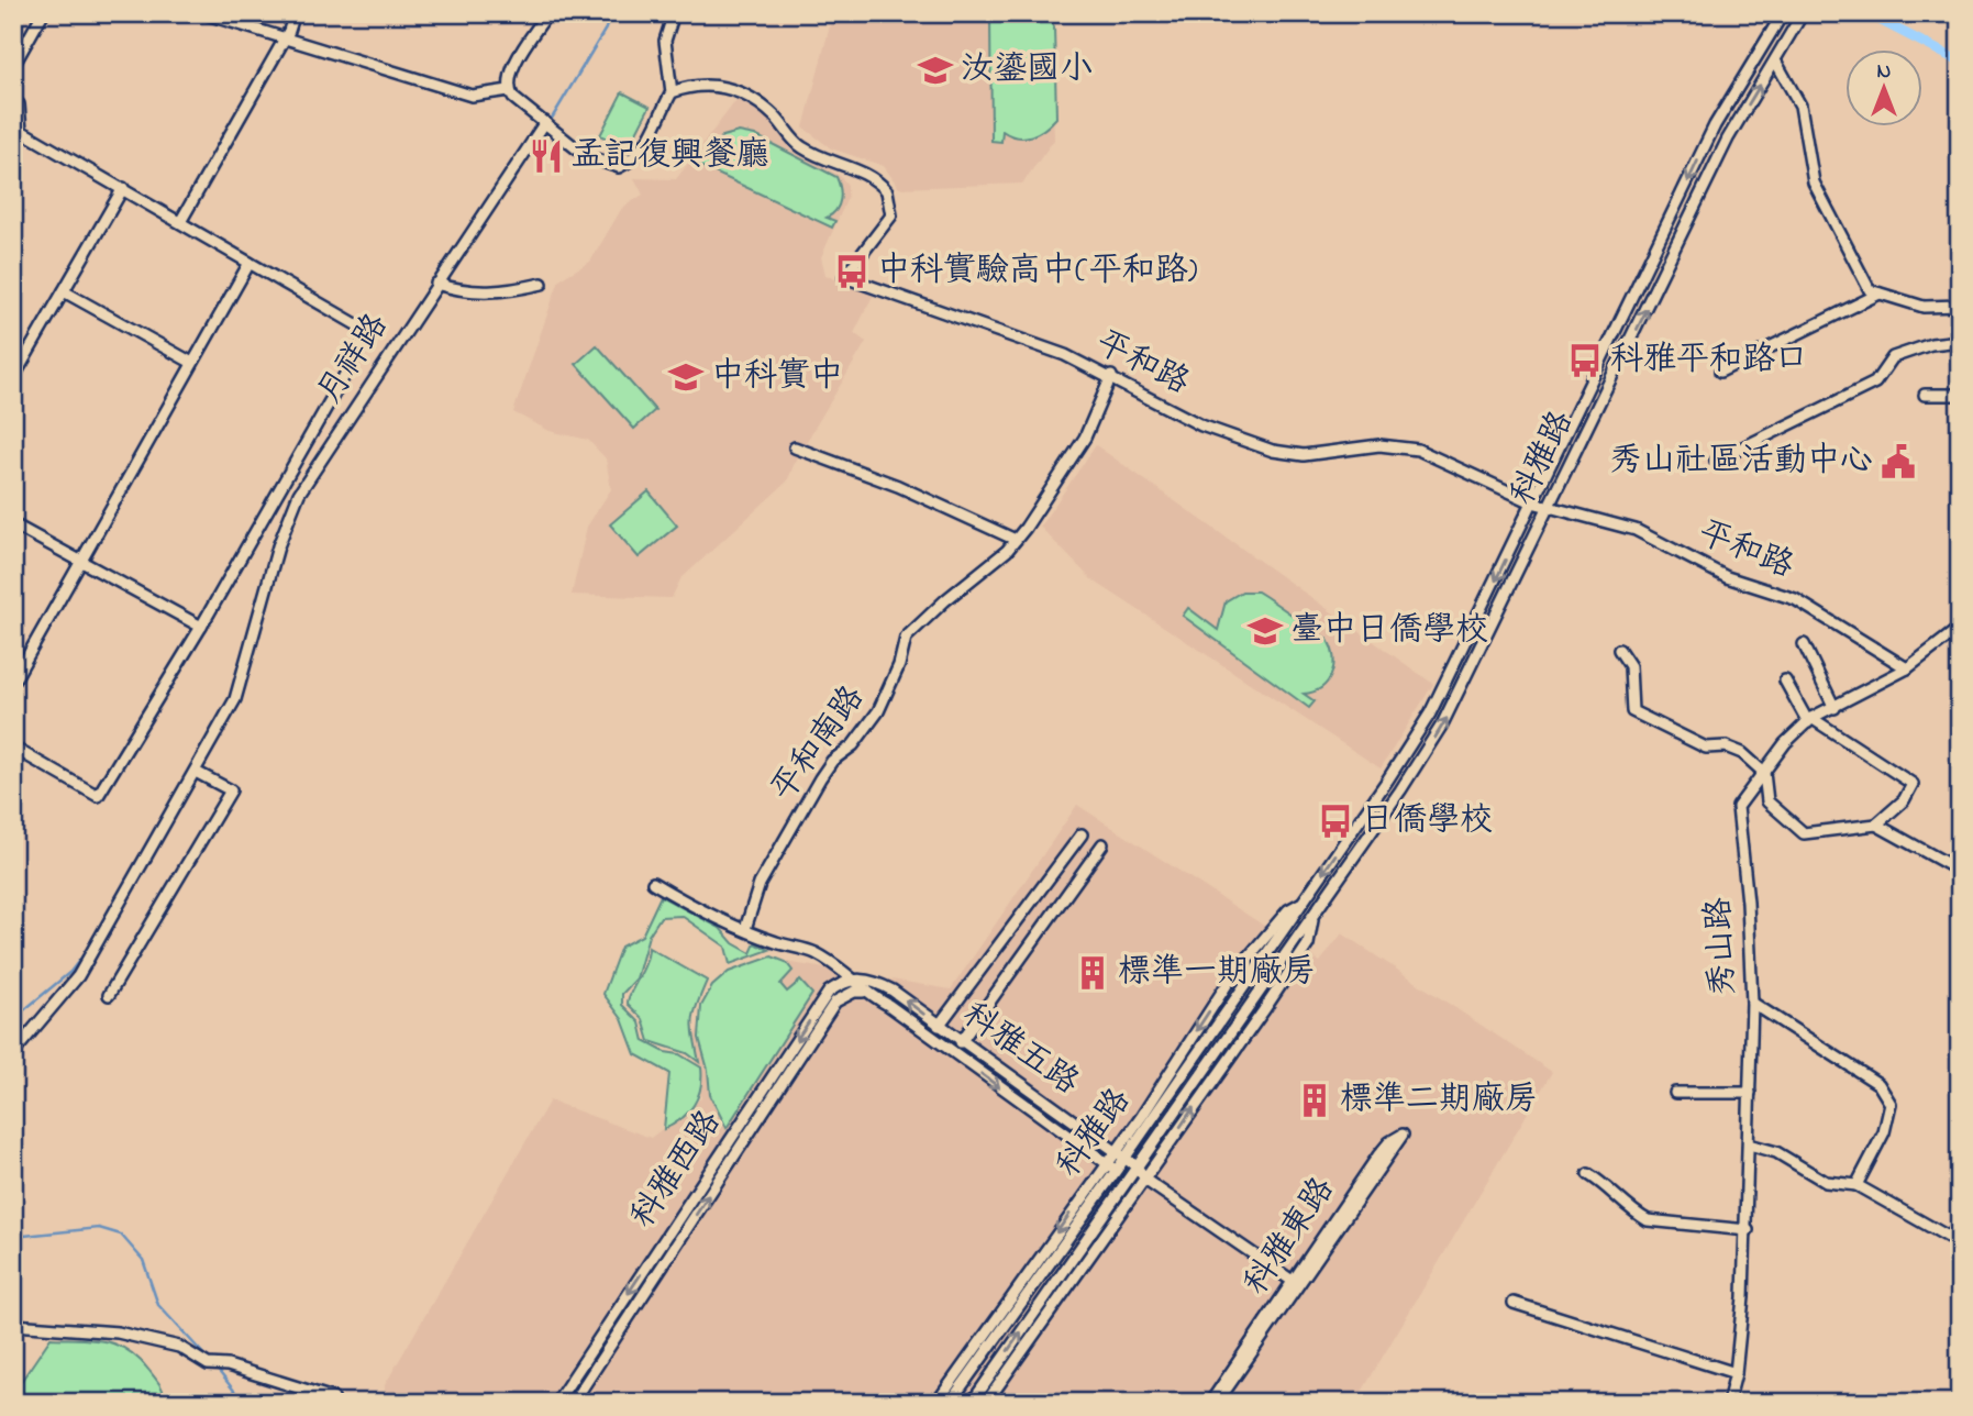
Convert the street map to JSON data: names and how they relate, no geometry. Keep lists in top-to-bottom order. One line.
{"streets":{"street":["月祥路","平和路","科雅路","平和南路","秀山路","科雅五路","科雅西路","科雅東路"]},"crossings":[["平和路","科雅路"],["平和路","平和南路"],["平和路","秀山路"],["科雅路","科雅五路"],["科雅五路","科雅西路"],["科雅五路","科雅東路"]],"places":{"school or university":["汝鎏國小","中科實中","臺中日僑學校"],"restaurant":["孟記復興餐廳"],"bus stop":["中科實驗高中(平和路)","科雅平和路口","日僑學校"],"public building":["秀山社區活動中心"],"building":["標準一期廠房","標準二期廠房"]},"north":"top"}
